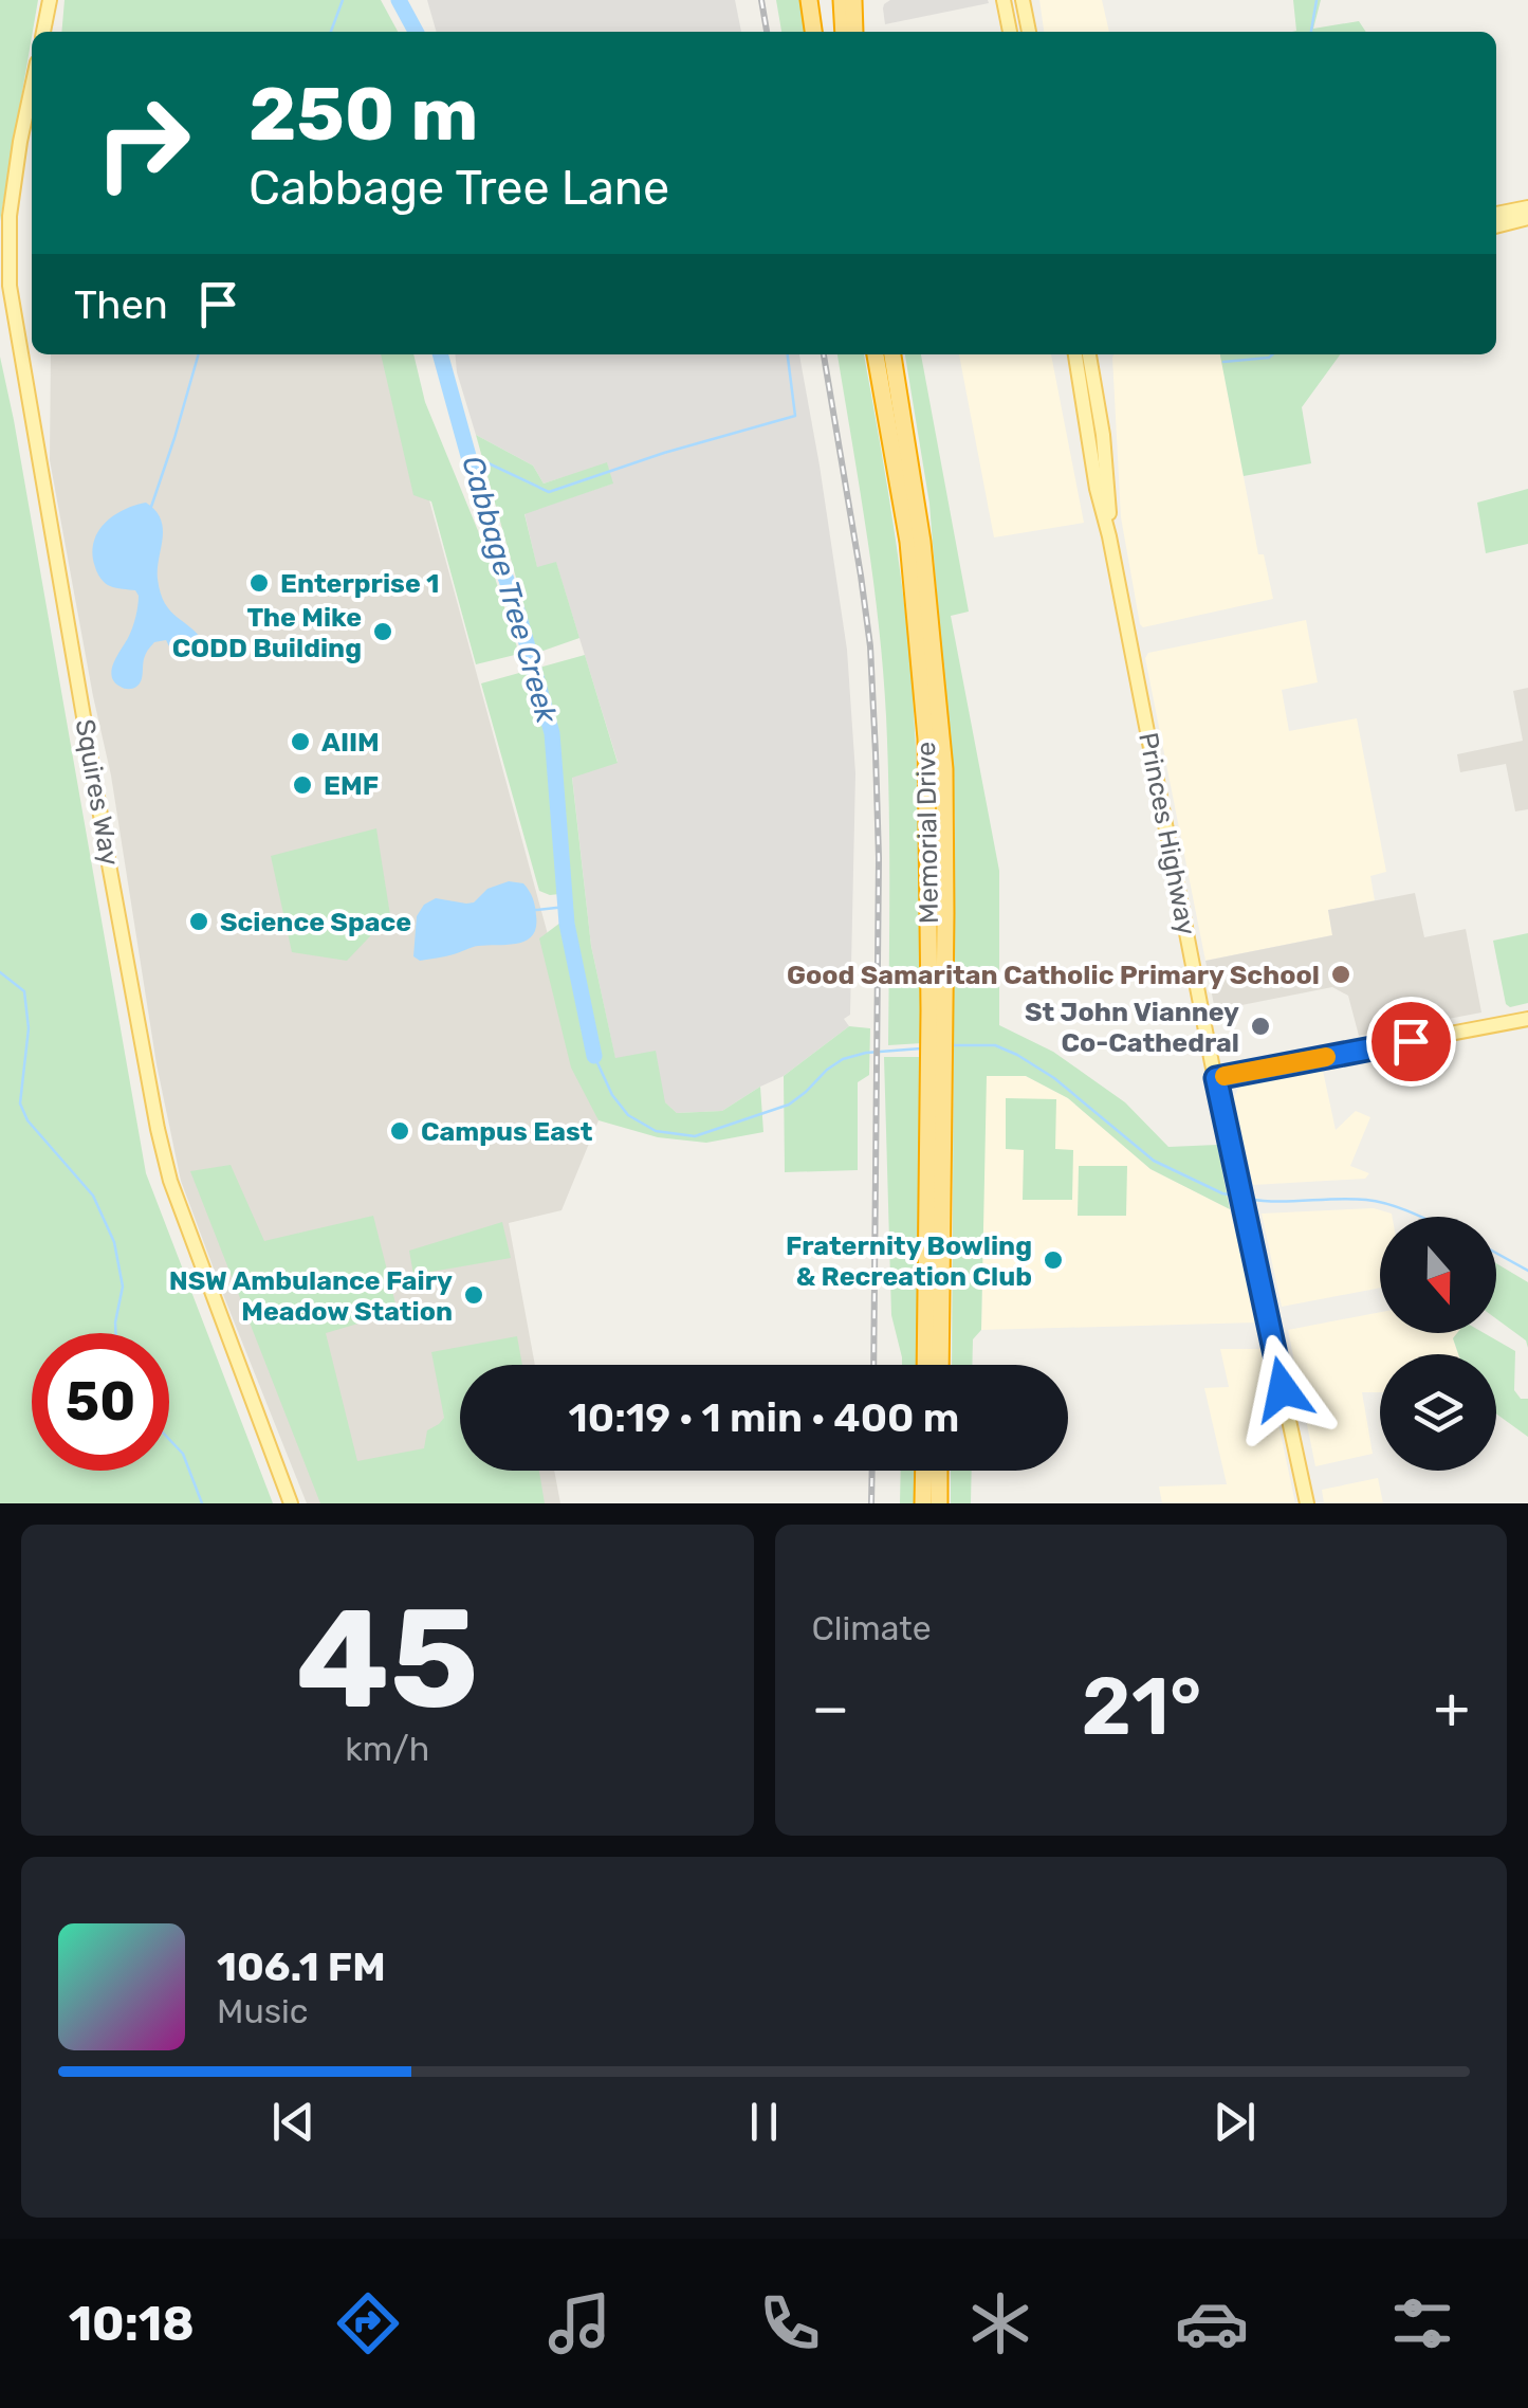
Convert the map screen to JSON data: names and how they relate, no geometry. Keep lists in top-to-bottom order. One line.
{"streets":{"highway":["Memorial Drive"],"main road":["Squires Way","Princes Highway"]},"water":["Cabbage Tree Creek"],"places":["Enterprise 1","The Mike CODD Building","AIIM","EMF","Science Space","Good Samaritan Catholic Primary School","St John Vianney Co-Cathedral","Campus East","Fraternity Bowling & Recreation Club","NSW Ambulance Fairy Meadow Station"],"north":"bottom","page":{"turn":["250 m","Cabbage Tree Lane"],"then":"Then","limit":"50","trip":"10:19 · 1 min · 400 m","tile":[["45","km/h"],"Climate"],"heat":["−","21°","+"],"song":["106.1 FM","Music"],"tabs":"10:18"}}
